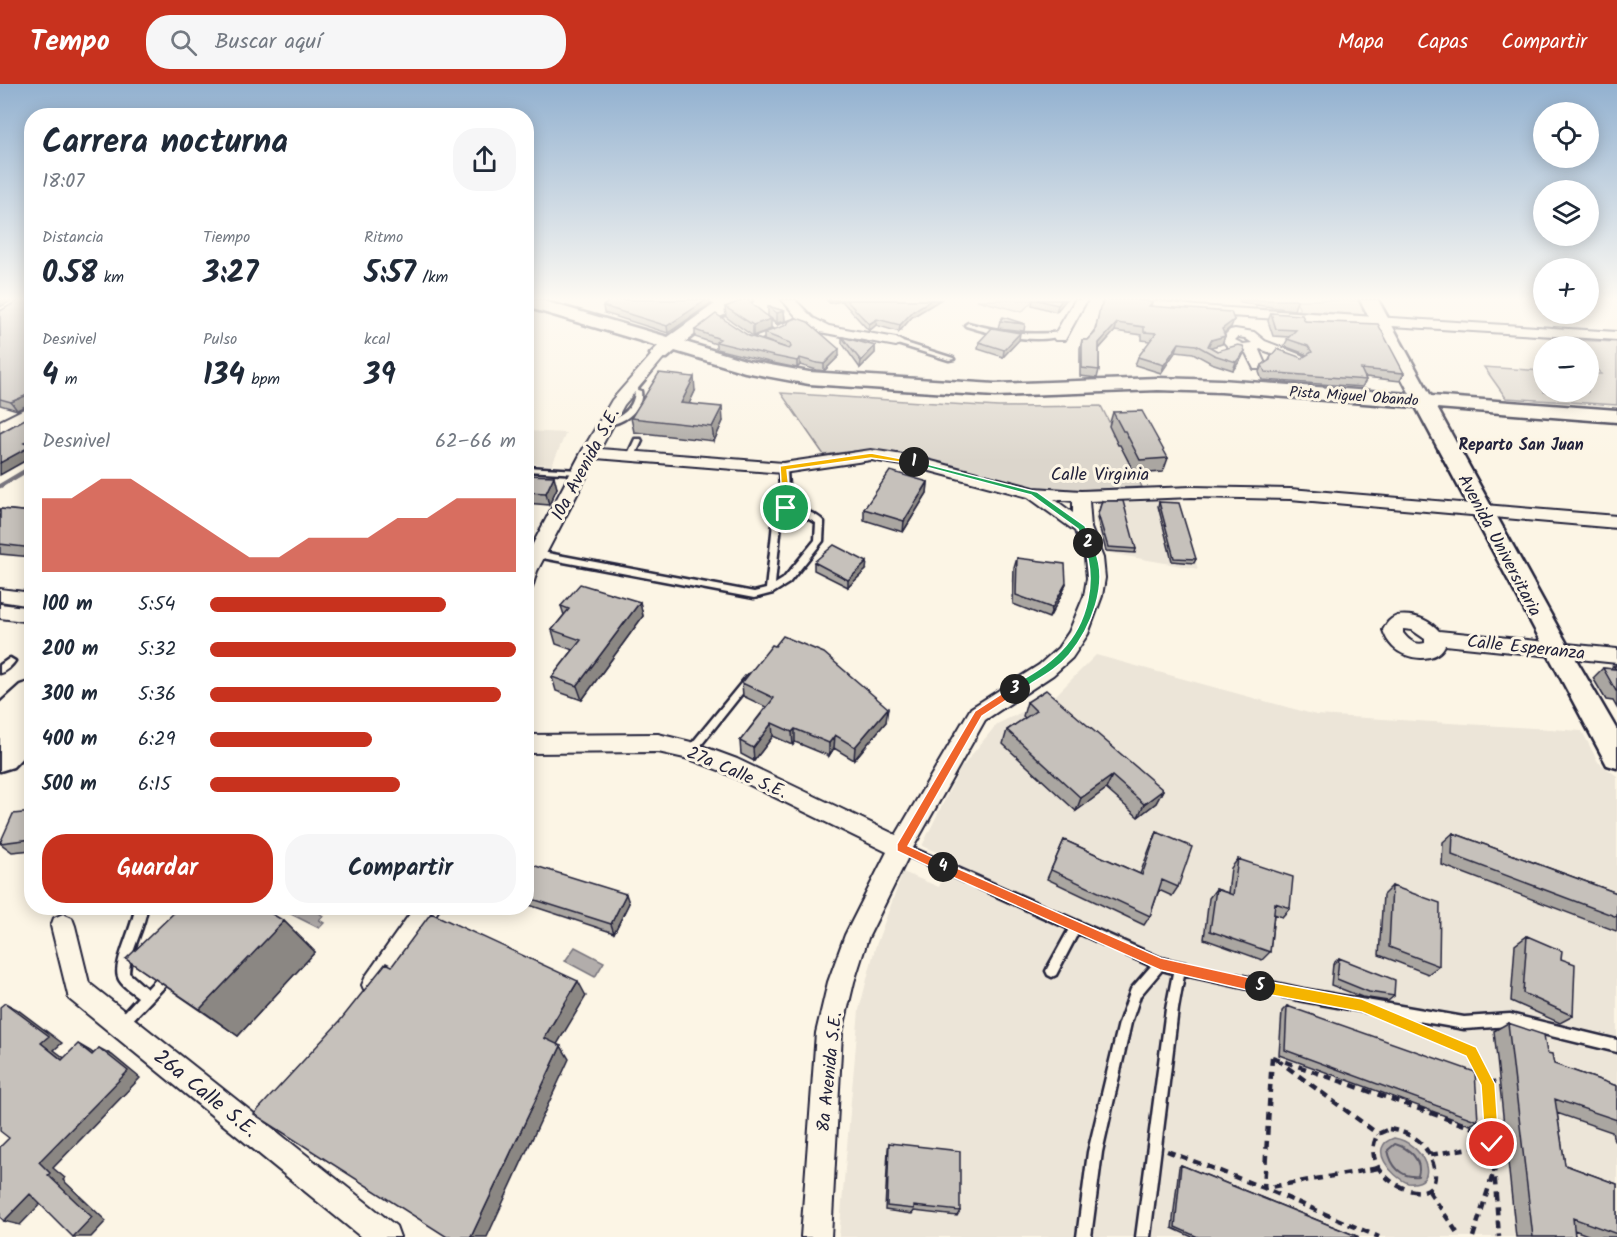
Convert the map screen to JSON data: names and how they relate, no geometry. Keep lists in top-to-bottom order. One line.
{"streets":{"main road":["Pista Miguel Obando","Avenida Universitaria"],"street":["10a Avenida S.E.","Calle Virginia","Calle Esperanza","27a Calle S.E.","8a Avenida S.E.","26a Calle S.E."]},"crossings":[["Pista Miguel Obando","10a Avenida S.E."],["Pista Miguel Obando","Avenida Universitaria"],["10a Avenida S.E.","Calle Virginia"],["Calle Virginia","Avenida Universitaria"],["Calle Virginia","8a Avenida S.E."],["Avenida Universitaria","Calle Esperanza"],["27a Calle S.E.","8a Avenida S.E."]],"districts":["Reparto San Juan"],"page":{"header":"Tempo","search":"Buscar aquí","nav":["Mapa","Capas","Compartir"],"map_buttons":["+","−"],"heading":["Carrera nocturna","18:07"],"stats":[["Distancia","0.58 km"],["Tiempo","3:27"],["Ritmo","5:57 /km"],["Desnivel","4 m"],["Pulso","134 bpm"],["kcal","39"]],"chart":["Desnivel","62–66 m"],"pins":["1","2","3","4","5"],"list":[{"name":"100 m","note":"5:54"},{"name":"200 m","note":"5:32"},{"name":"300 m","note":"5:36"},{"name":"400 m","note":"6:29"},{"name":"500 m","note":"6:15"}],"buttons":["Guardar","Compartir"]}}
